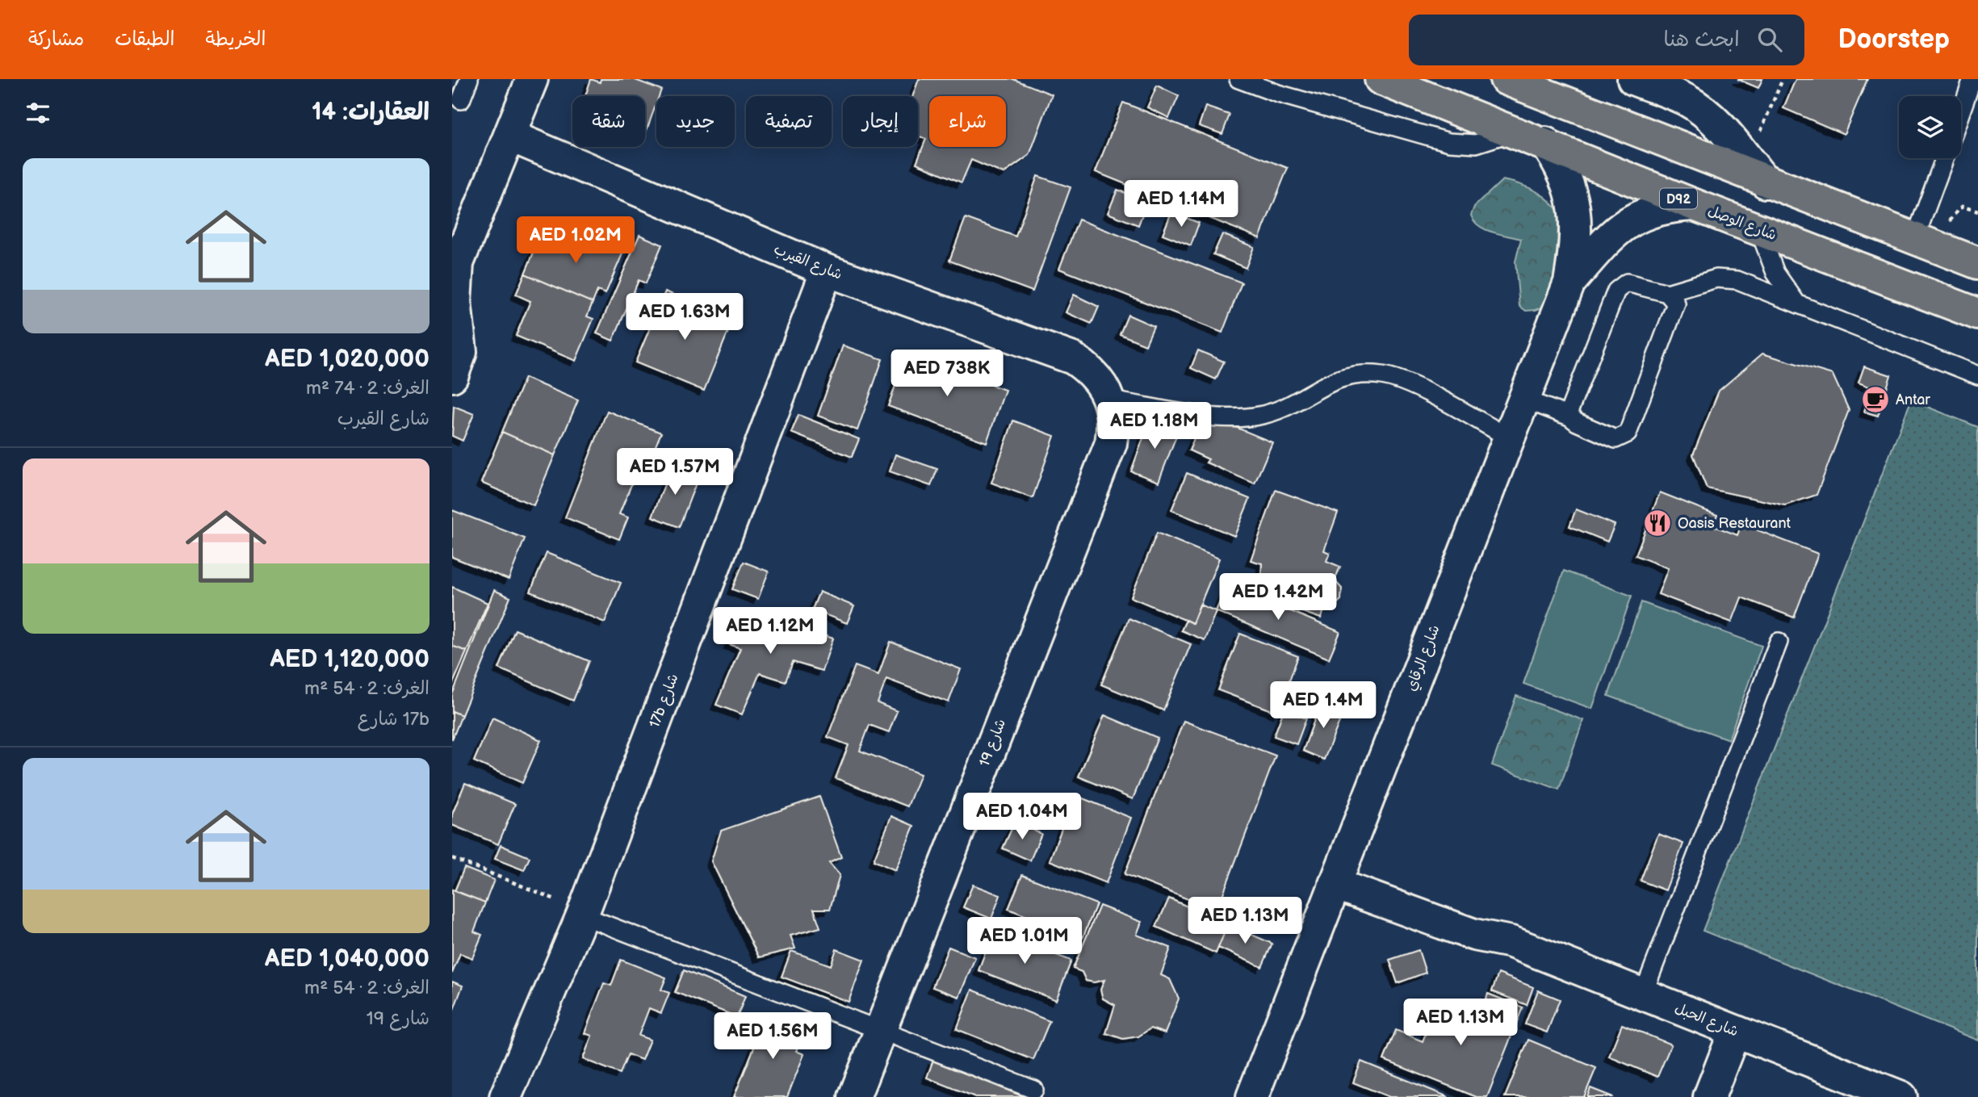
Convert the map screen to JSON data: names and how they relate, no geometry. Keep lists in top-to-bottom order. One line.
{"streets":{"main road":["D92","شارع الوصل"],"street":["شارع القيرب","شارع الرقاي","17b شارع","شارع 19","شارع الحبل"]},"crossings":[["شارع الوصل","شارع الرقاي"],["شارع القيرب","17b شارع"],["شارع القيرب","شارع 19"],["شارع الرقاي","شارع الحبل"]],"places":{"cafe":["Antar"],"restaurant":["Oasis Restaurant"]},"page":{"header":"Doorstep","search":"ابحث هنا","nav":["الخريطة","الطبقات","مشاركة"],"heading":"العقارات: 14","chip":["شراء","إيجار","تصفية","جديد","شقة"],"list":[{"name":"AED 1,020,000","note":"الغرف: 2 · 74 m² · شارع القيرب"},{"name":"AED 1,120,000","note":"الغرف: 2 · 54 m² · 17b شارع"},{"name":"AED 1,040,000","note":"الغرف: 2 · 54 m² · شارع 19"}],"price":["AED 1.14M","AED 1.02M","AED 1.63M","AED 738K","AED 1.18M","AED 1.57M","AED 1.42M","AED 1.12M","AED 1.4M","AED 1.04M","AED 1.13M","AED 1.01M","AED 1.13M","AED 1.56M"]}}
